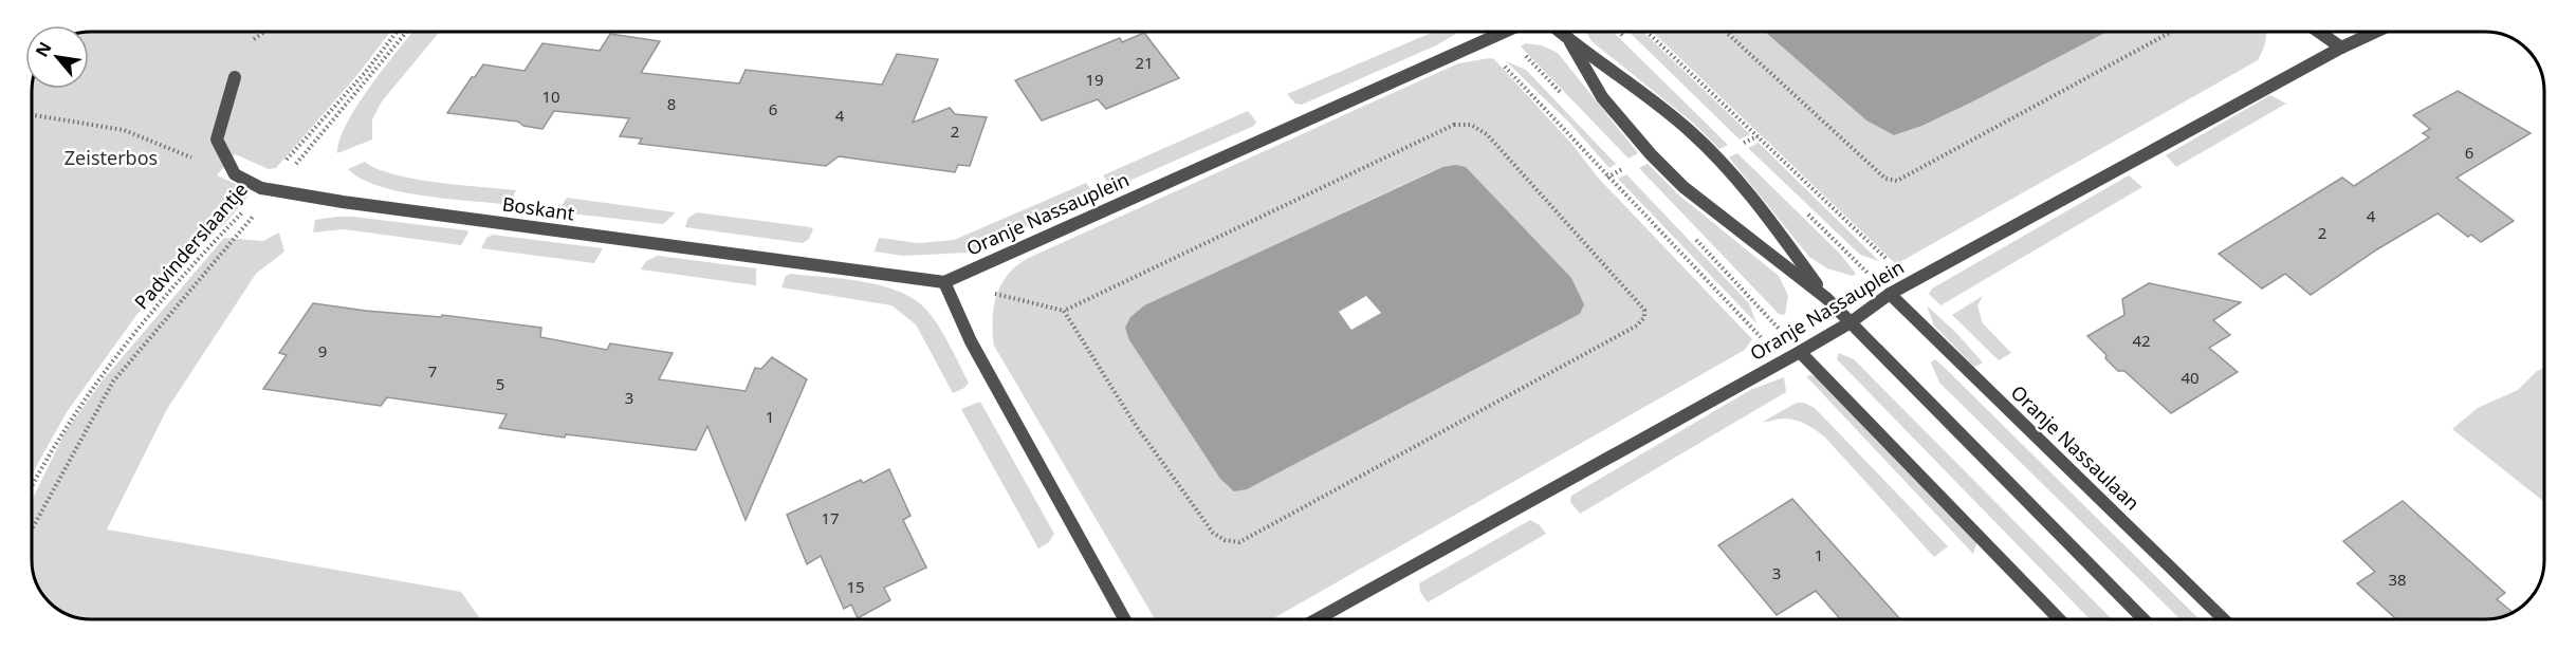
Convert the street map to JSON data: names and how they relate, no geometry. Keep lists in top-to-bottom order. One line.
{"streets":{"street":["Boskant","Oranje Nassauplein","Oranje Nassaulaan"],"path":["Padvinderslaantje"]},"crossings":[["Boskant","Oranje Nassauplein"],["Boskant","Padvinderslaantje"],["Oranje Nassauplein","Oranje Nassaulaan"]],"parks":["Zeisterbos"],"house_numbers":["21","19","10","8","6","4","2","6","4","2","42","9","7","40","5","3","1","17","1","3","38","15"],"north":"top left"}
